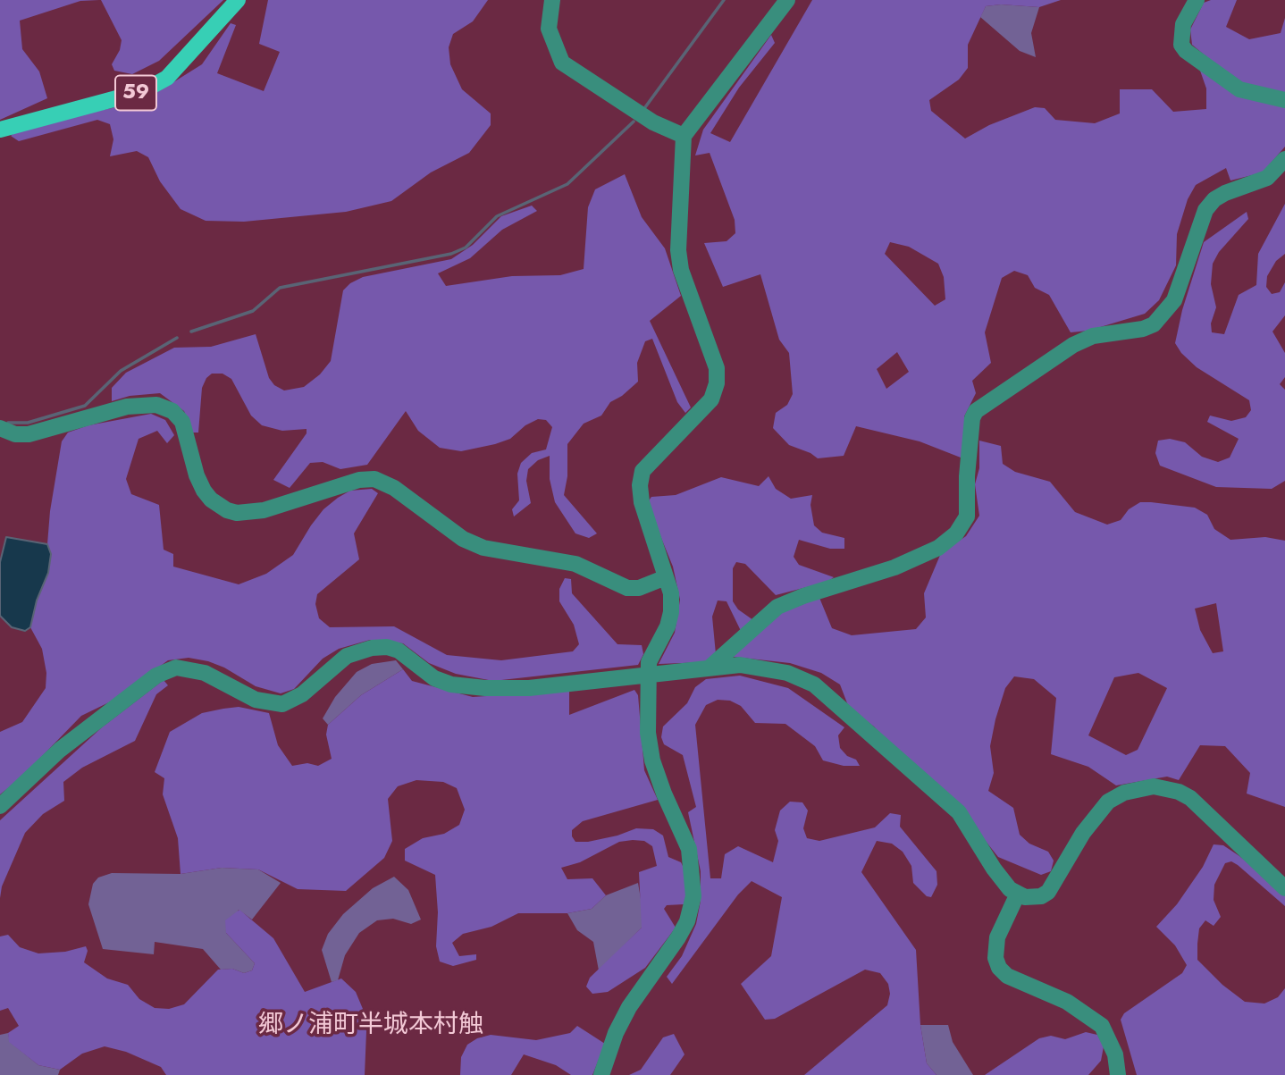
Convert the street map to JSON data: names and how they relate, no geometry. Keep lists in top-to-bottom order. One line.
{"streets":{"main road":["59"]},"districts":["郷ノ浦町半城本村触"]}
